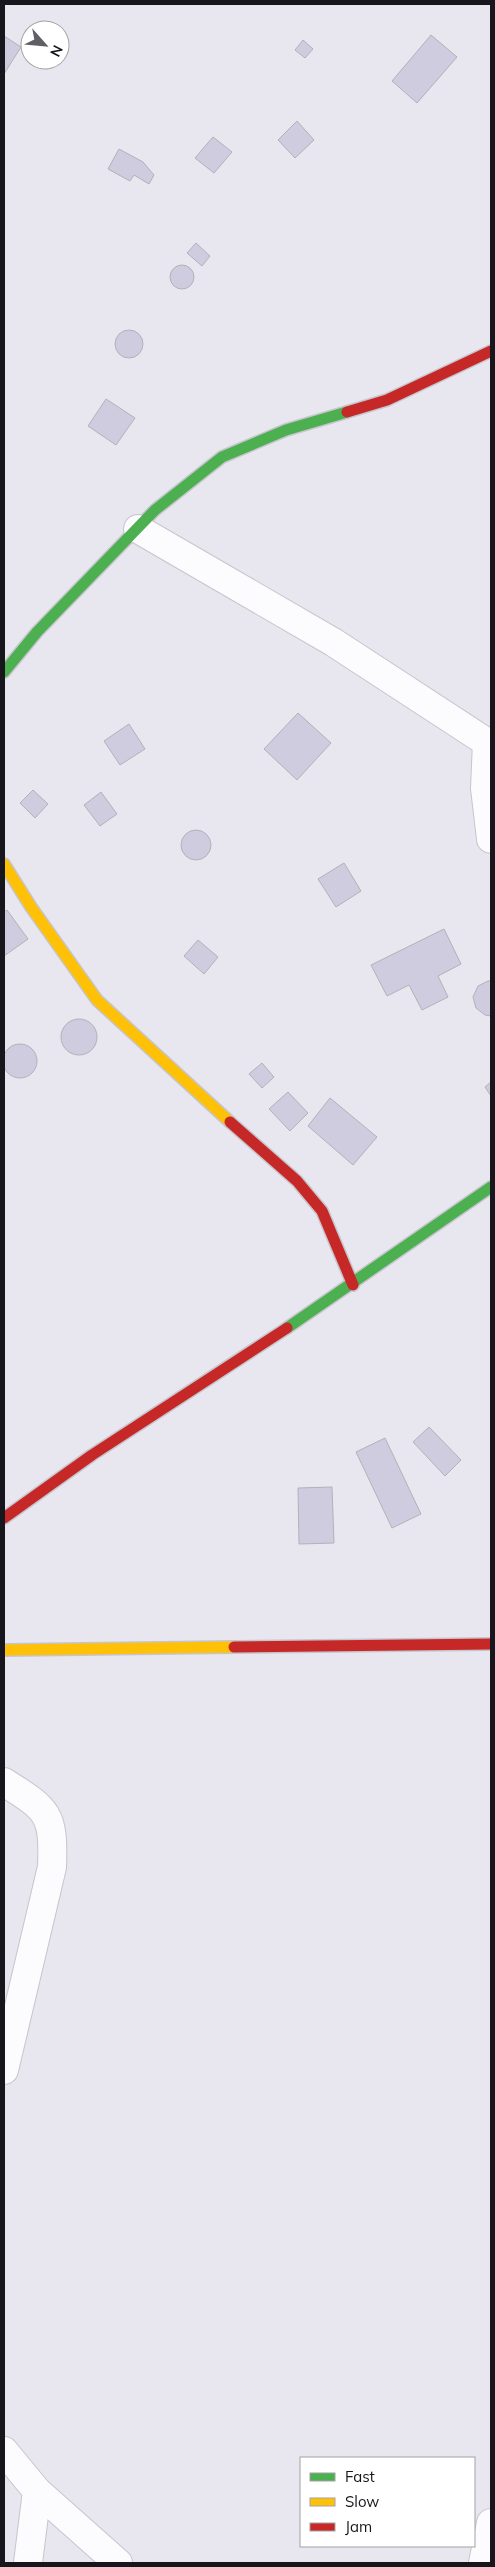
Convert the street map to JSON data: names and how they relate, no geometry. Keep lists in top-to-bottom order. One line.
{"legend":["Fast","Slow","Jam"],"north":"bottom right"}
